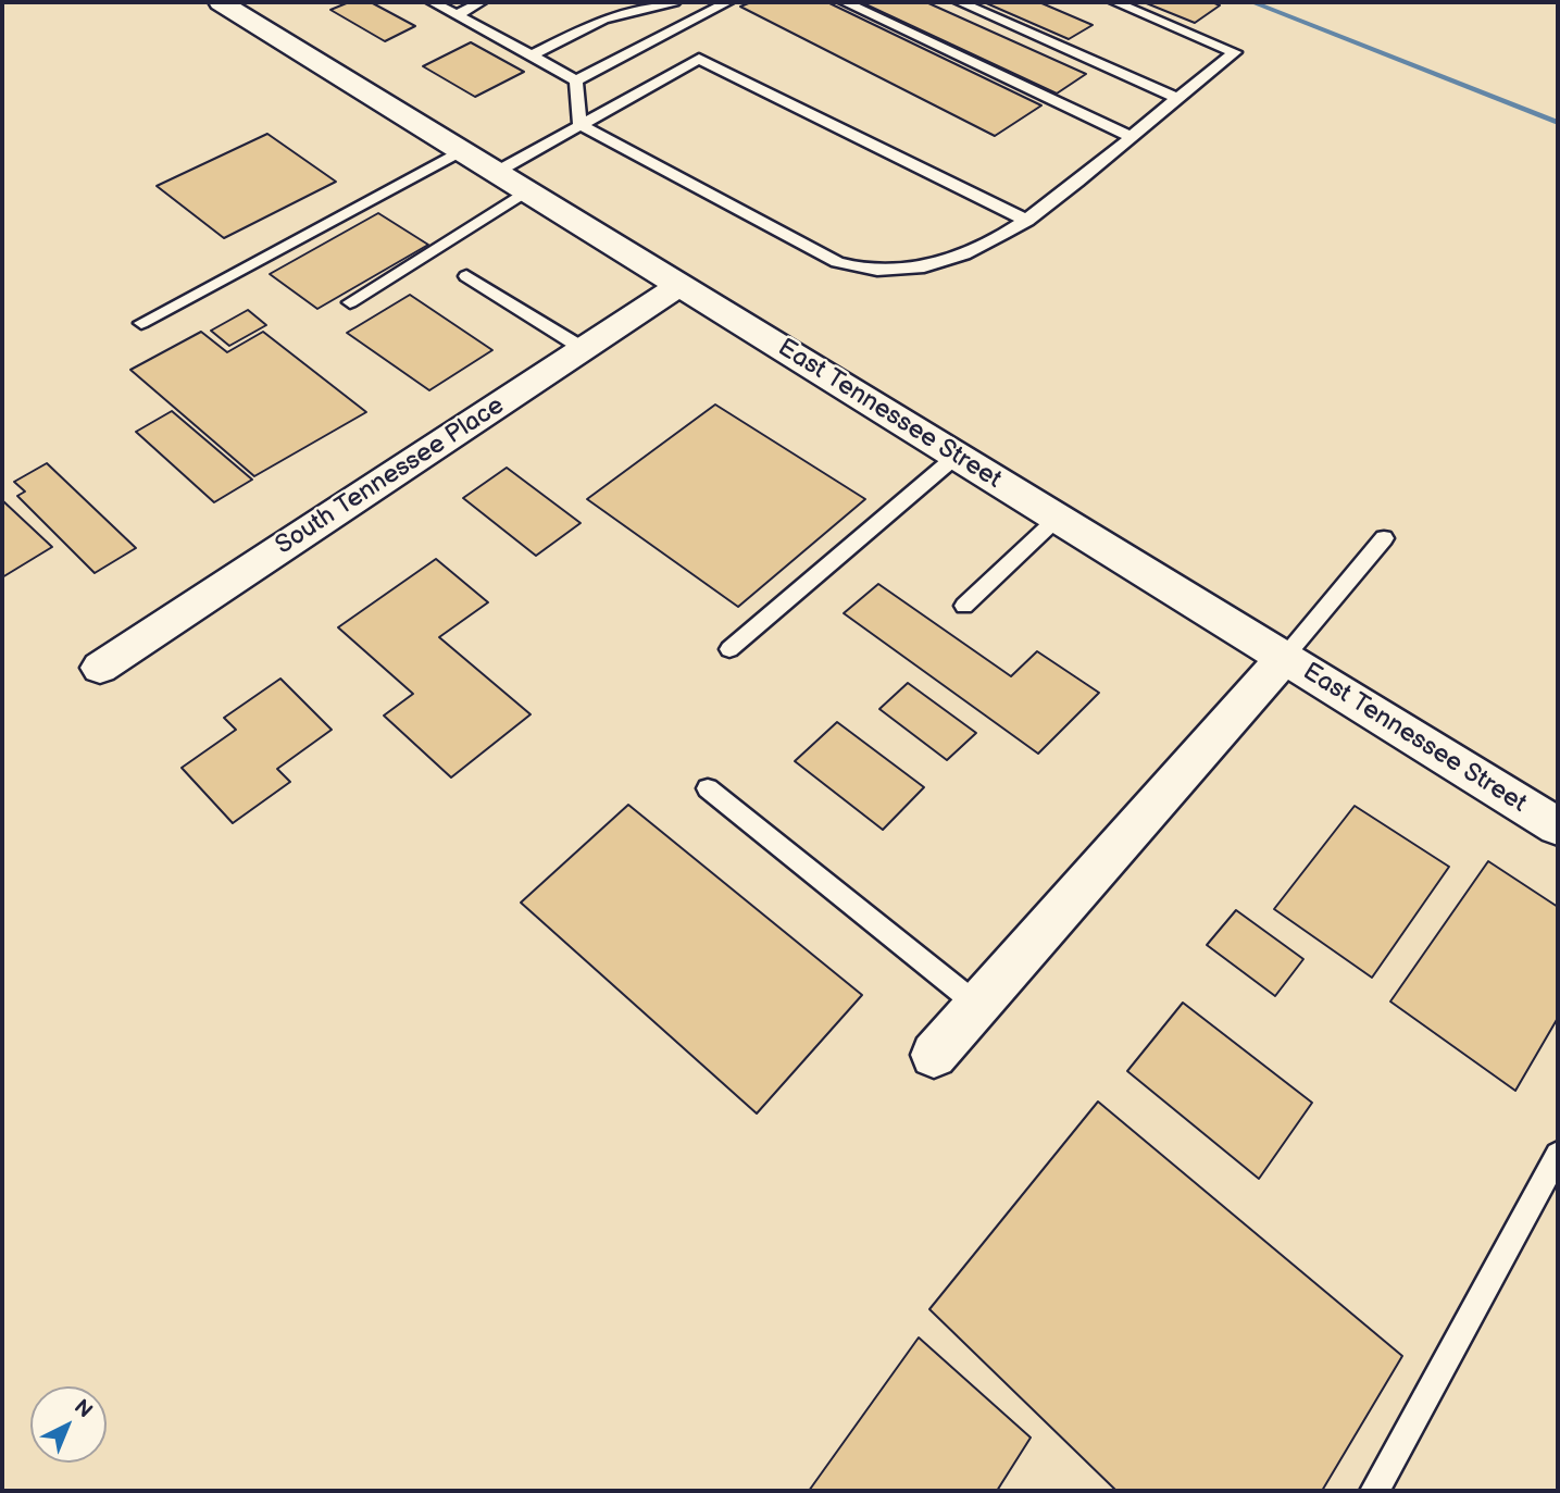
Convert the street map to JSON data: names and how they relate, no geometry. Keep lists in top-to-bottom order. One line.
{"streets":{"street":["East Tennessee Street","South Tennessee Place"]},"crossings":[["East Tennessee Street","South Tennessee Place"]],"north":"top right"}
